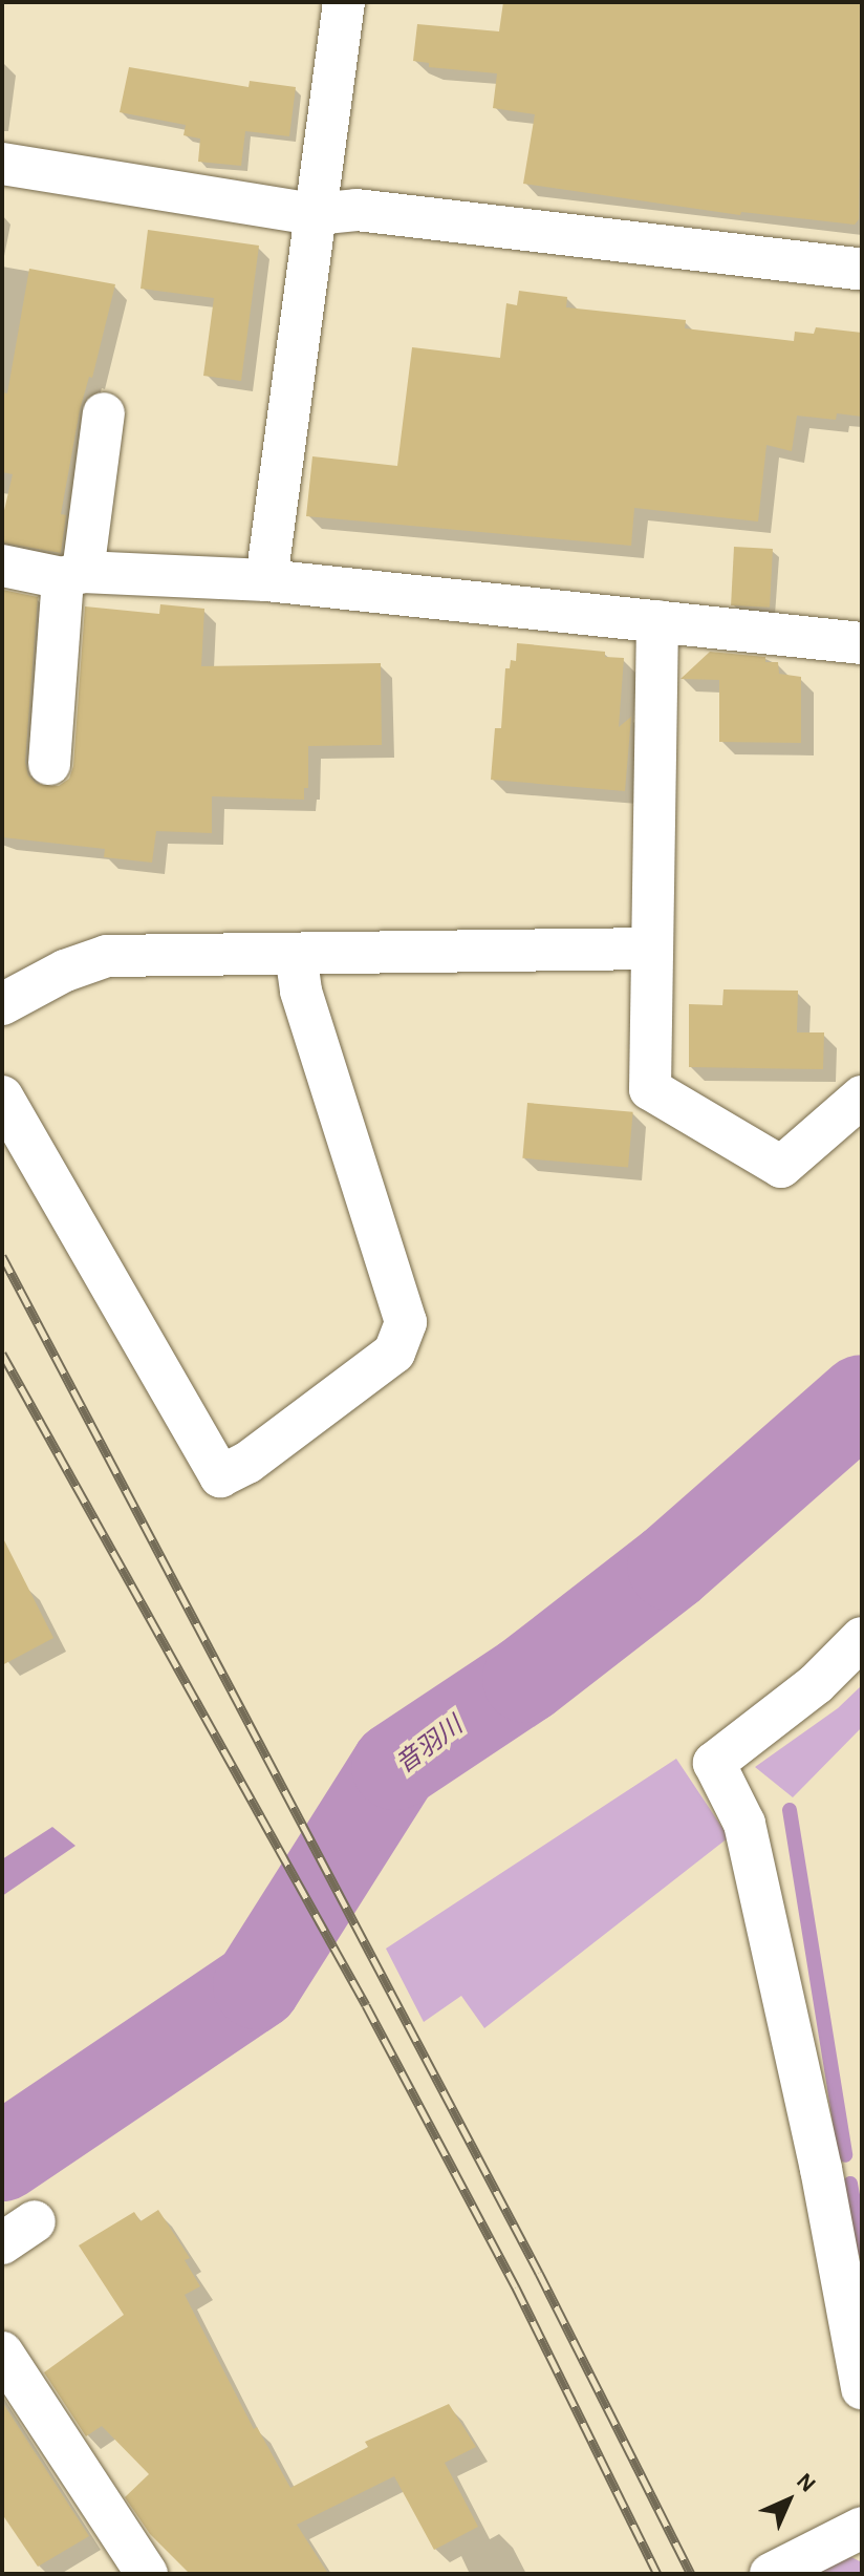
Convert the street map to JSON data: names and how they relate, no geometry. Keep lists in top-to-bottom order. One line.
{"water":["音羽川"],"north":"top right"}
